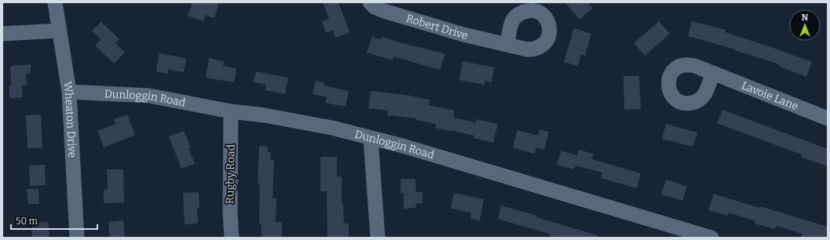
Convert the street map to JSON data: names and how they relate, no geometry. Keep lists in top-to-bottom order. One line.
{"streets":{"street":["Robert Drive","Lavoie Lane","Dunloggin Road","Wheaton Drive","Rugby Road"]},"crossings":[["Dunloggin Road","Wheaton Drive"],["Dunloggin Road","Rugby Road"]],"scale_bar":"50 m","north":"top"}
